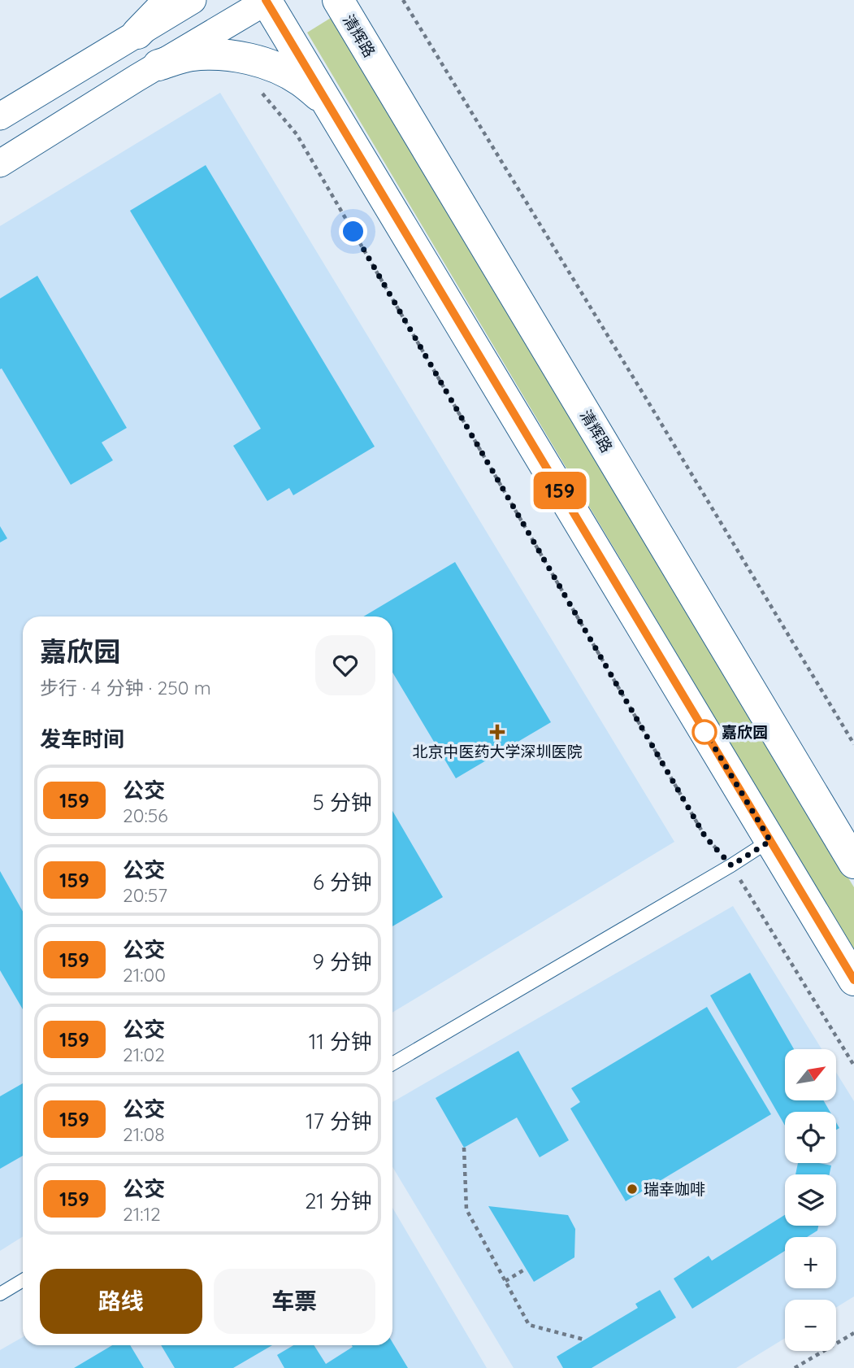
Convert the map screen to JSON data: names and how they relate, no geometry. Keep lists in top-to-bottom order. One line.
{"streets":{"street":["清辉路"]},"places":{"health":["北京中医药大学深圳医院"],"other":["嘉欣园","瑞幸咖啡"]},"lines":["bus line 159"],"north":"top right","page":{"on_map":"159","heading":[["嘉欣园","步行 · 4 分钟 · 250 m"],"发车时间"],"list":[{"mark":"159","name":"公交","note":"20:56","value":"5 分钟"},{"mark":"159","name":"公交","note":"20:57","value":"6 分钟"},{"mark":"159","name":"公交","note":"21:00","value":"9 分钟"},{"mark":"159","name":"公交","note":"21:02","value":"11 分钟"},{"mark":"159","name":"公交","note":"21:08","value":"17 分钟"},{"mark":"159","name":"公交","note":"21:12","value":"21 分钟"}],"map_buttons":["+","−"],"buttons":["路线","车票"]}}
